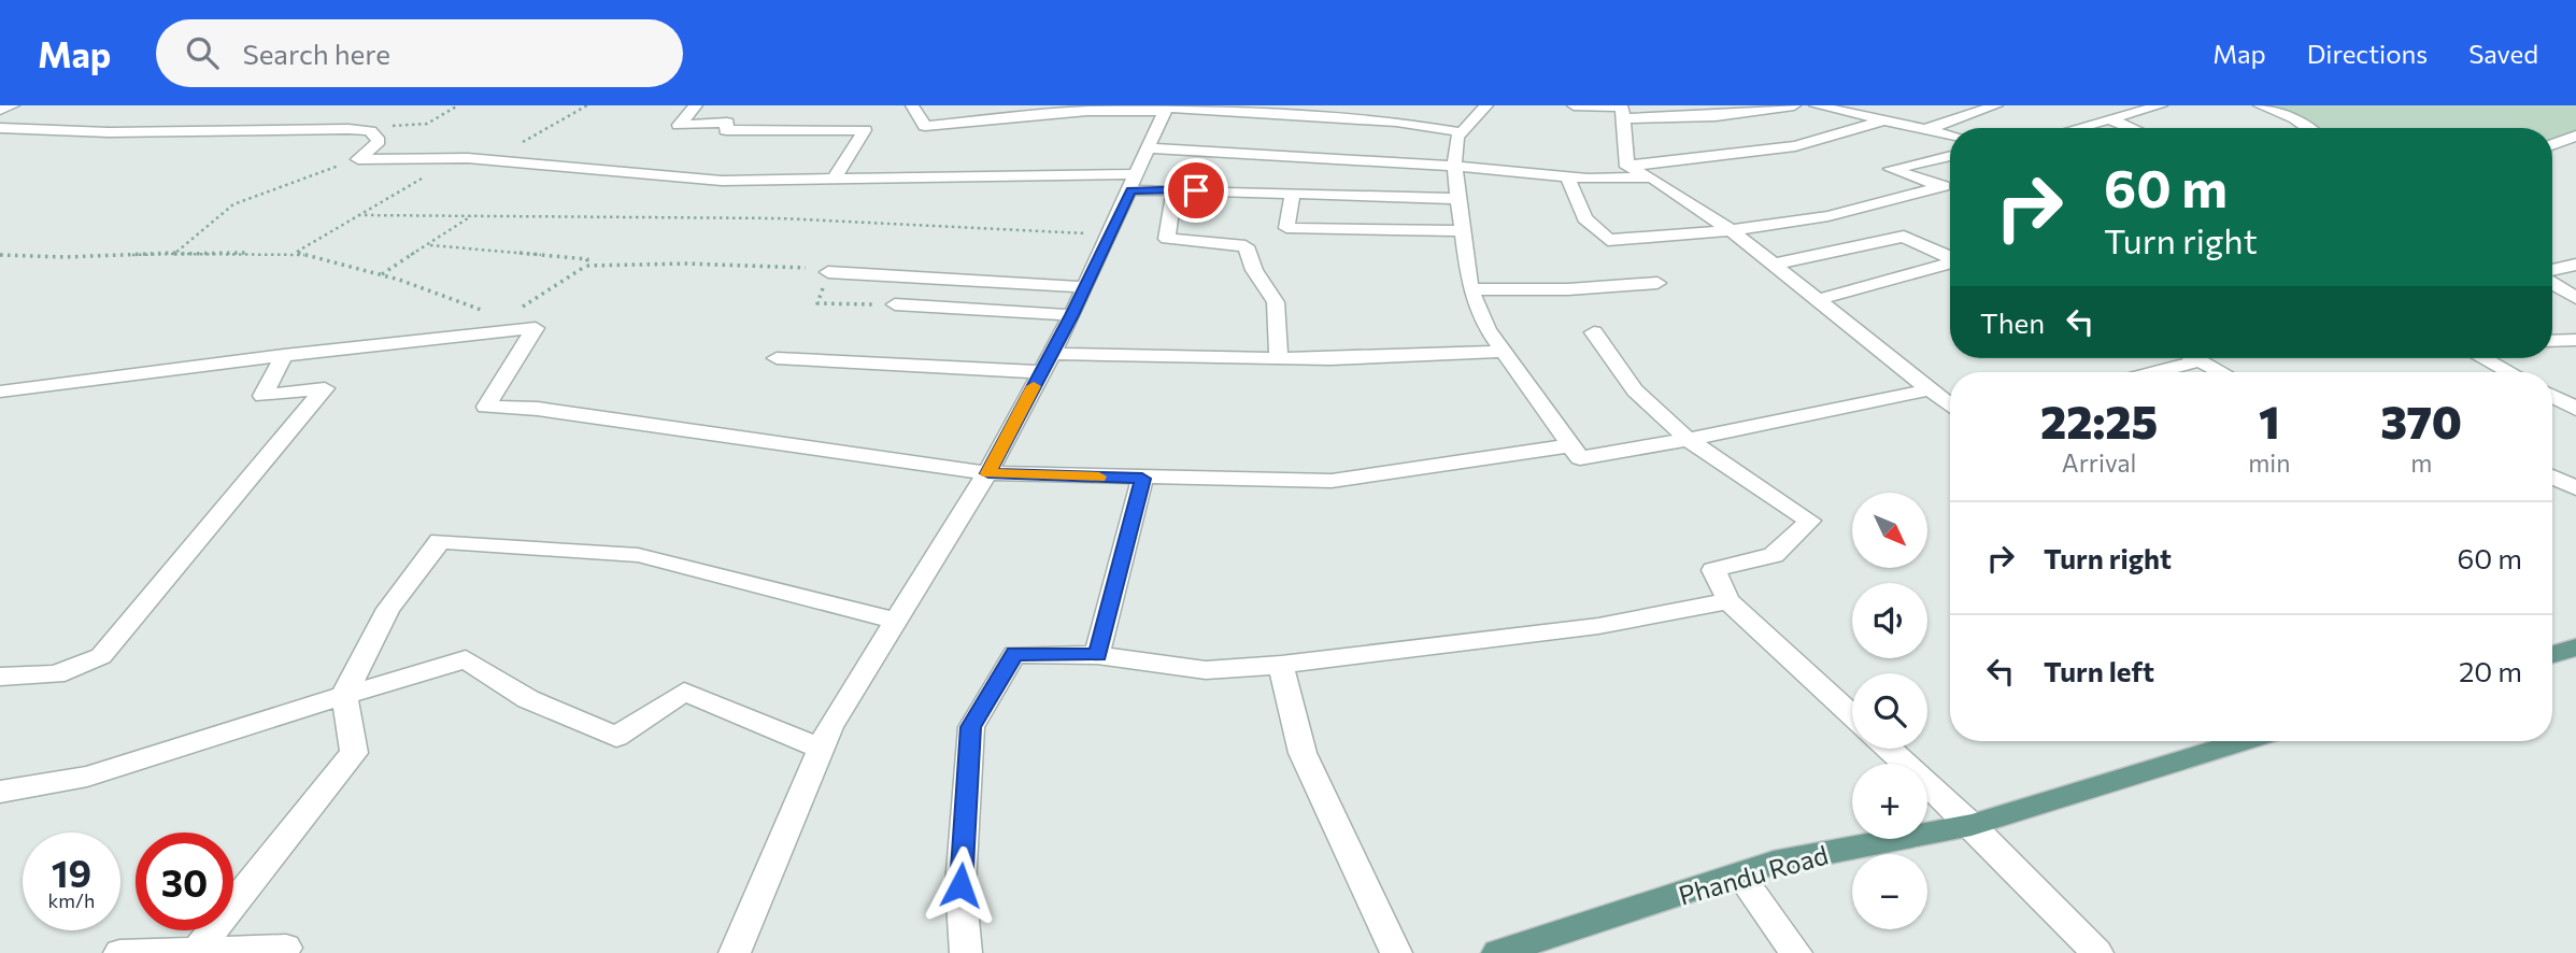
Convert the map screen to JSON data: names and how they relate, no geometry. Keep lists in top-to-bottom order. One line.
{"streets":{"main road":["Phandu Road"]},"north":"bottom right","page":{"header":"Map","search":"Search here","nav":["Map","Directions","Saved"],"turn":["60 m","Turn right"],"then":"Then","eta":["22:25","Arrival","1","min","370","m"],"map_buttons":["+","−"],"list":[{"name":"Turn right","value":"60 m"},{"name":"Turn left","value":"20 m"}],"speed":"19 km/h","limit":"30"}}
